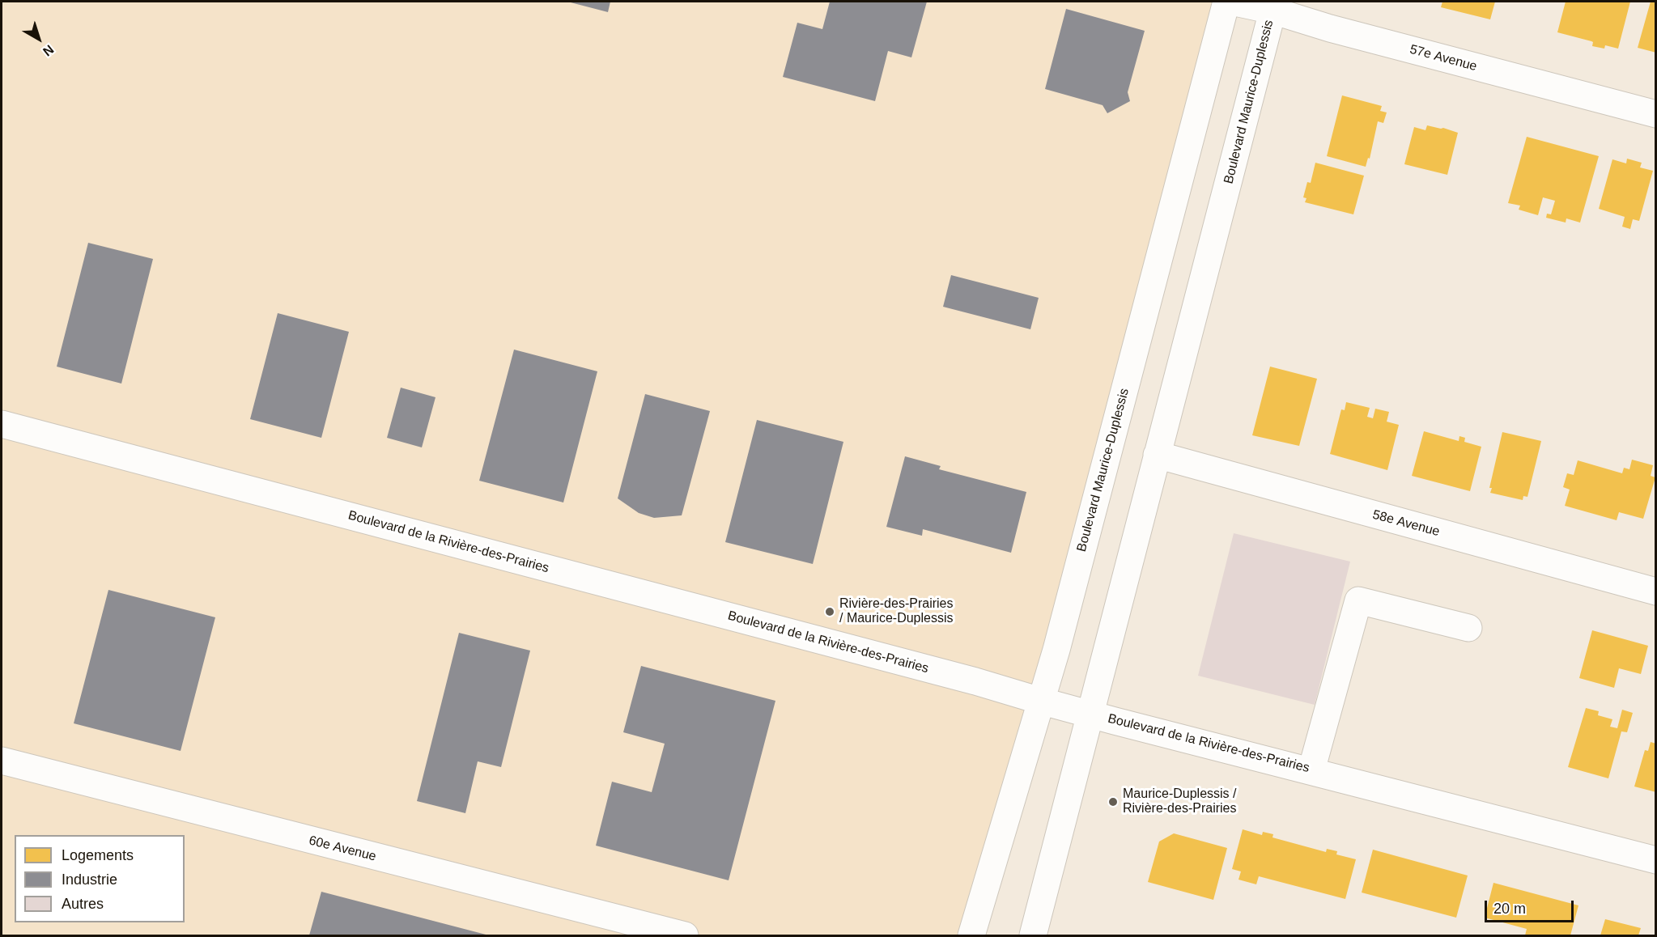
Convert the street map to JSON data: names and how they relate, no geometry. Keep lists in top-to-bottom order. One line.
{"streets":{"street":["57e Avenue","Boulevard Maurice-Duplessis","58e Avenue","Boulevard de la Rivière-des-Prairies","60e Avenue"]},"crossings":[["57e Avenue","Boulevard Maurice-Duplessis"],["Boulevard Maurice-Duplessis","58e Avenue"],["Boulevard Maurice-Duplessis","Boulevard de la Rivière-des-Prairies"]],"places":["Rivière-des-Prairies / Maurice-Duplessis","Maurice-Duplessis / Rivière-des-Prairies"],"legend":["Logements","Industrie","Autres"],"scale_bar":"20 m","north":"bottom right"}
